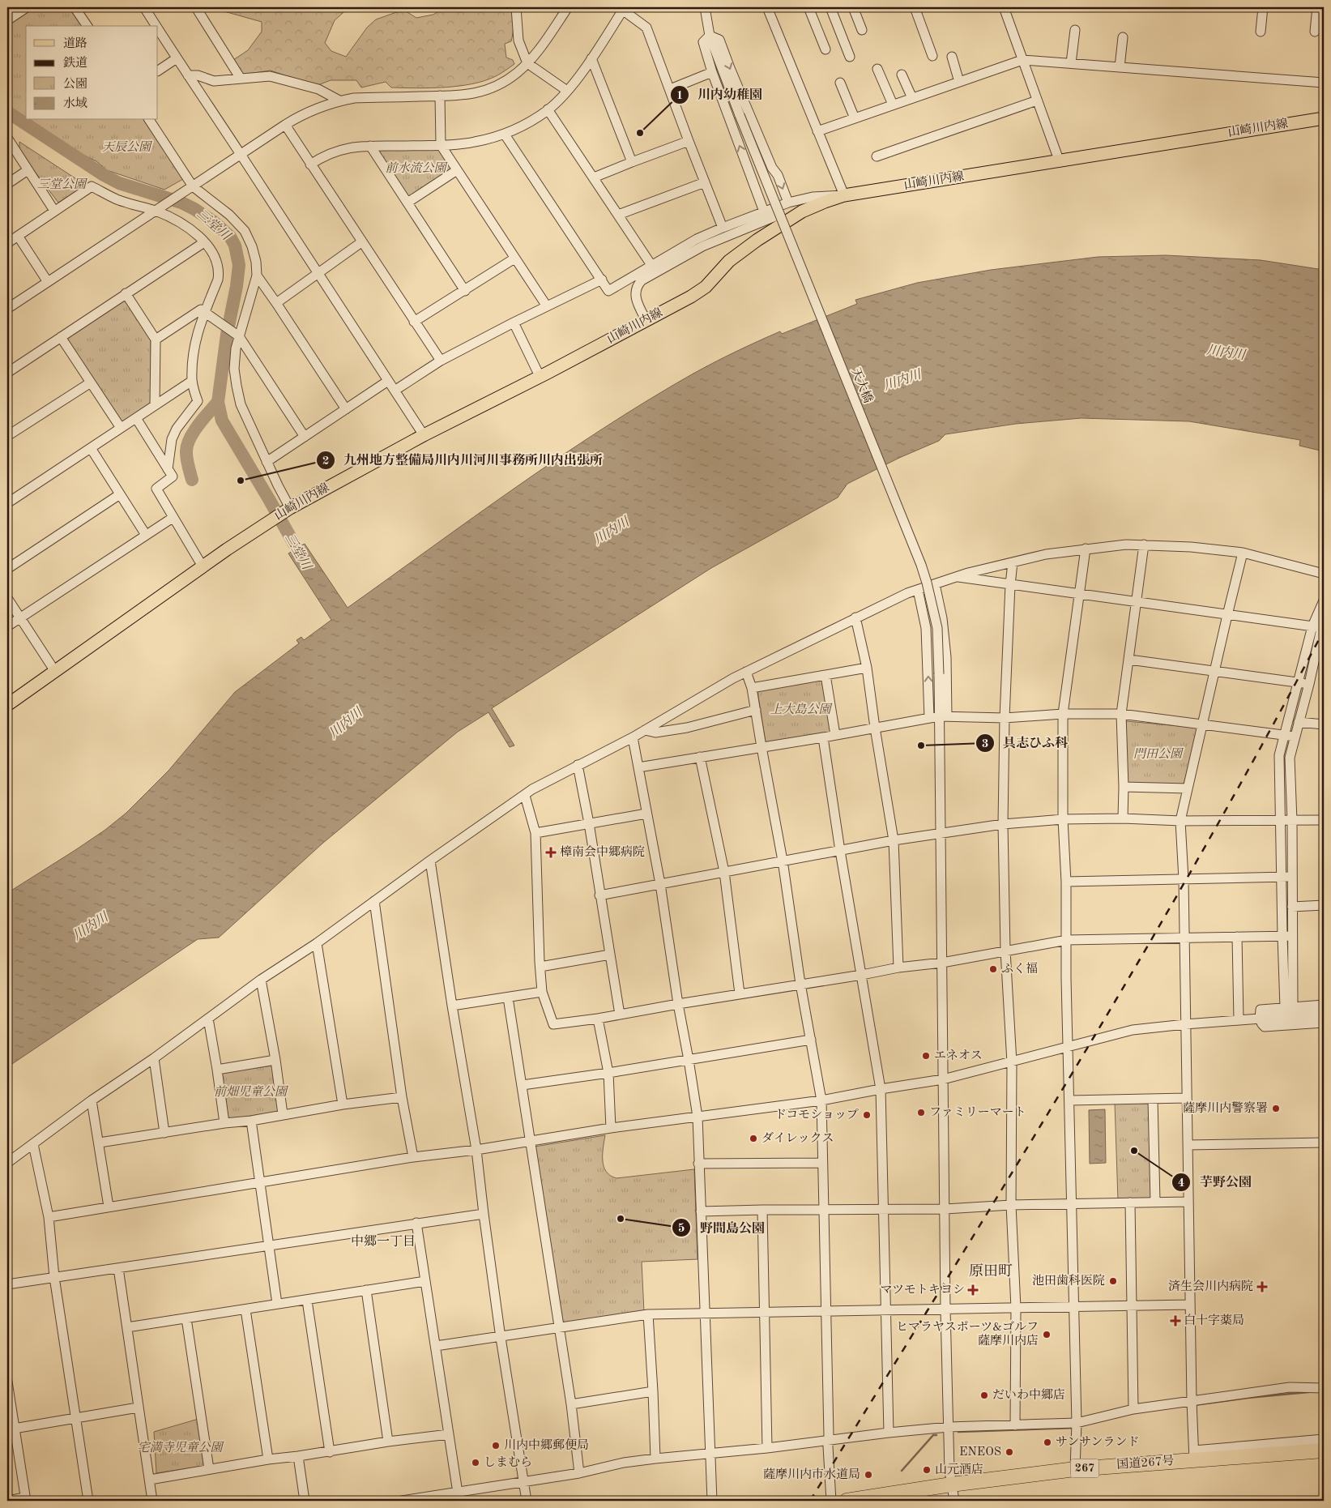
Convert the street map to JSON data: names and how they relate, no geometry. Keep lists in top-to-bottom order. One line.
{"streets":{"highway":["国道267号","267"],"main road":["山崎川内線"],"street":["天大橋"]},"districts":["中郷一丁目","原田町"],"water":["三堂川","川内川"],"parks":["天辰公園","前水流公園","三堂公園","上大島公園","門田公園","前畑児童公園","宅満寺児童公園"],"places":{"other":["川内幼稚園","九州地方整備局川内川河川事務所川内出張所","具志ひふ科","ふく福","エネオス","薩摩川内警察署","ファミリーマート","ドコモショップ","ダイレックス","芋野公園","野間島公園","池田歯科医院","ヒマラヤスポーツ&ゴルフ 薩摩川内店","だいわ中郷店","サンサンランド","川内中郷郵便局","ENEOS","しまむら","山元酒店","薩摩川内市水道局"],"health":["樟南会中郷病院","済生会川内病院","マツモトキヨシ","白十字薬局"]},"legend":["道路","鉄道","公園","水域"]}
